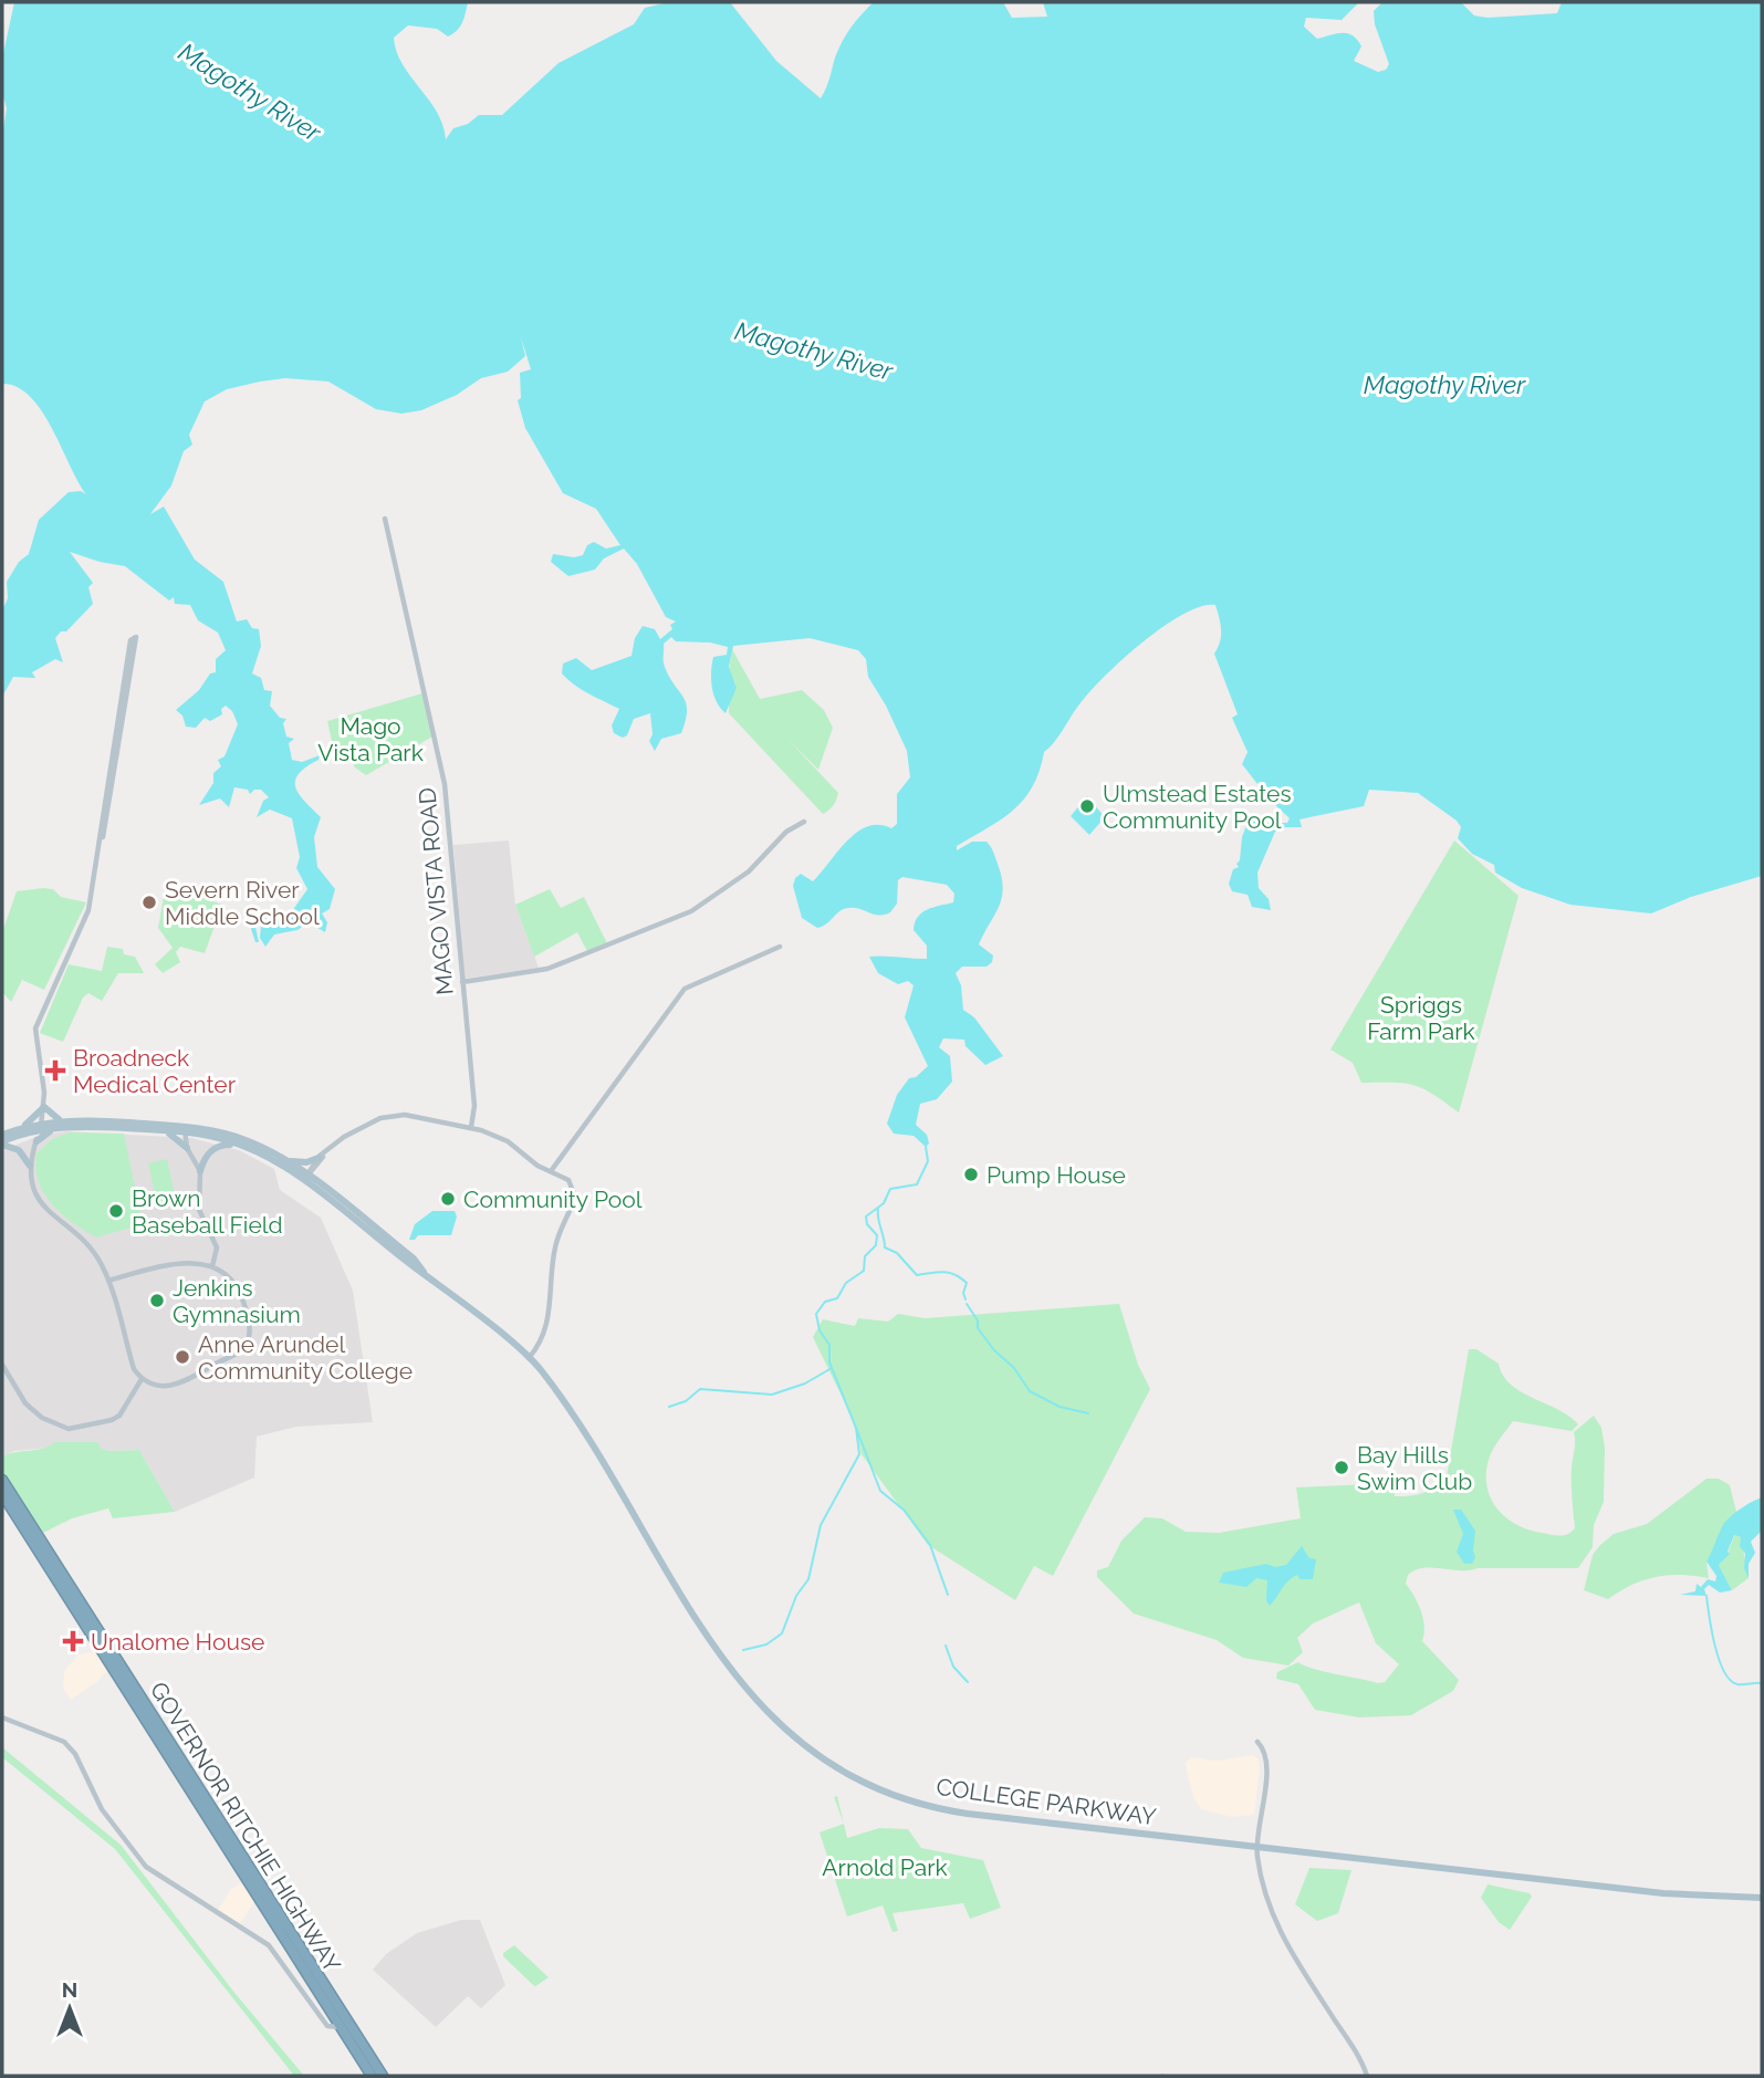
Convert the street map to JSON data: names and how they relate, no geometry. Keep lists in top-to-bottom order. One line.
{"streets":{"highway":["GOVERNOR RITCHIE HIGHWAY"],"main road":["COLLEGE PARKWAY"],"street":["MAGO VISTA ROAD"]},"water":["Magothy River"],"parks":["Mago Vista Park","Spriggs Farm Park","Arnold Park"],"places":{"other":["Ulmstead Estates Community Pool","Severn River Middle School","Pump House","Community Pool","Brown Baseball Field","Jenkins Gymnasium","Anne Arundel Community College","Bay Hills Swim Club"],"health":["Broadneck Medical Center","Unalome House"]},"north":"top"}
